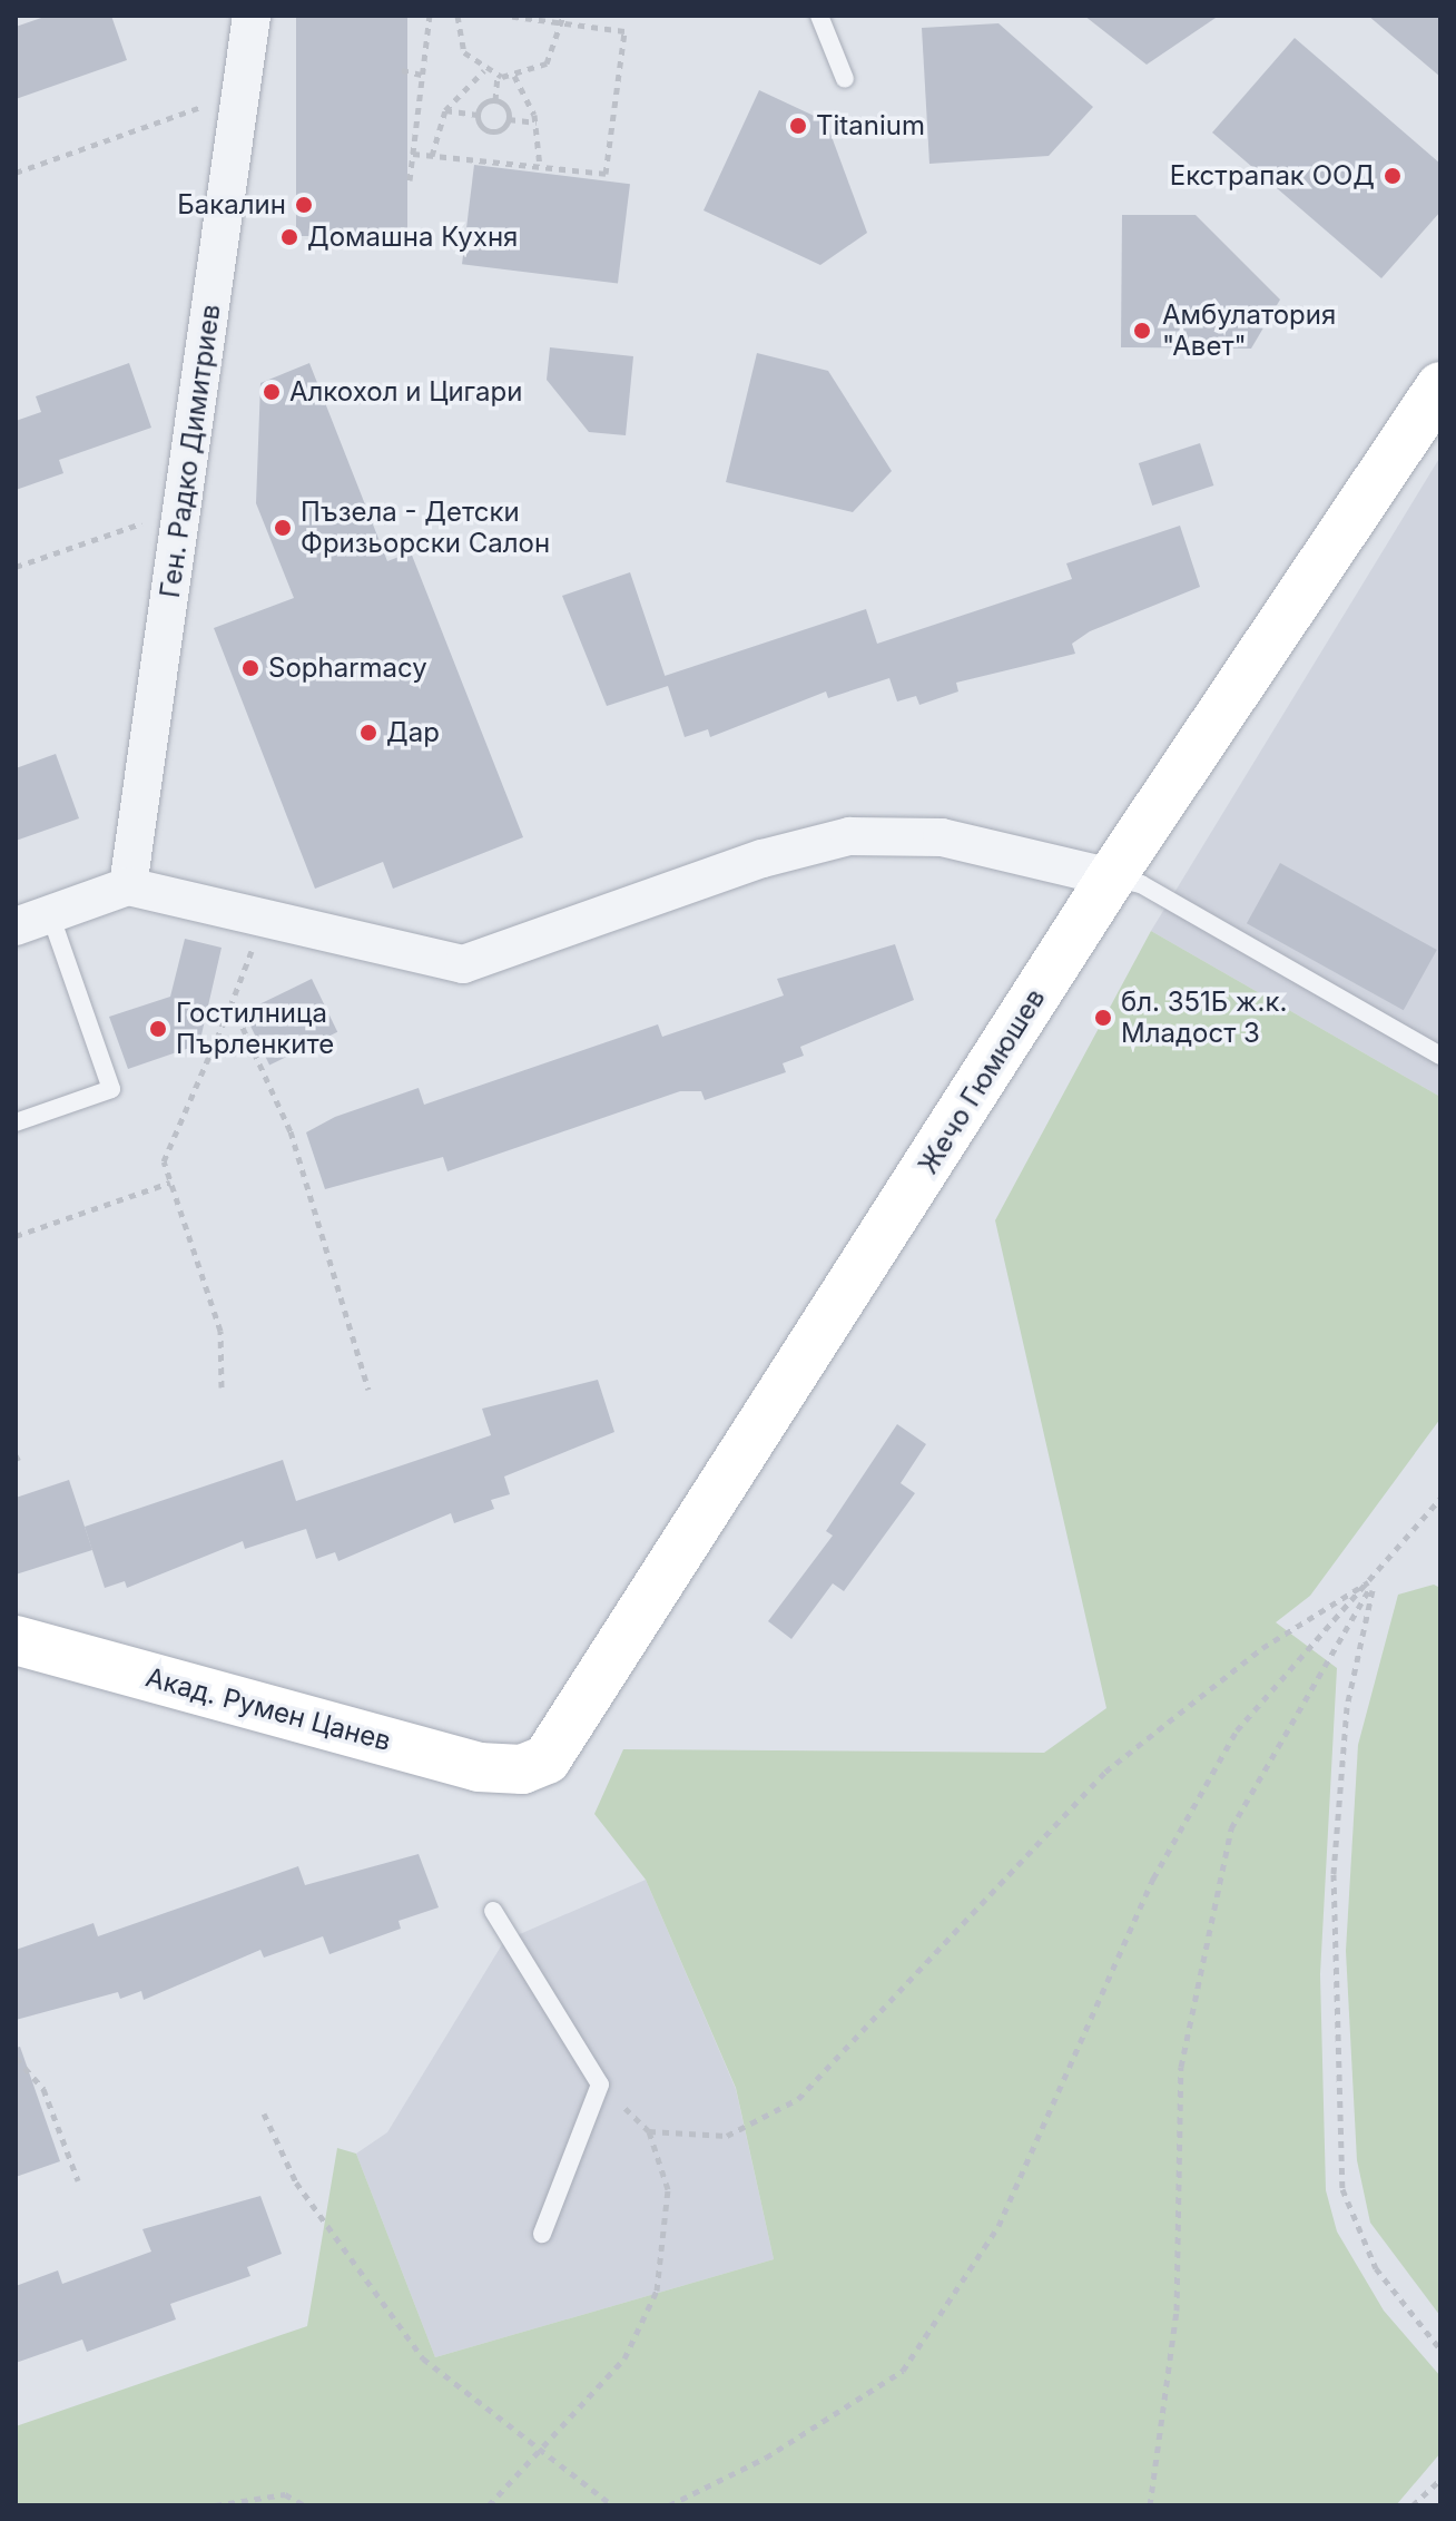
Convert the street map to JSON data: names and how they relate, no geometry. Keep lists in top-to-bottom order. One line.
{"streets":{"street":["Ген. Радко Димитриев","Жечо Гюмюшев","Акад. Румен Цанев"]},"crossings":[["Жечо Гюмюшев","Акад. Румен Цанев"]],"places":["Titanium","Екстрапак ООД","Бакалин","Домашна Кухня","Амбулатория \"Авет\"","Алкохол и Цигари","Пъзела - Детски Фризьорски Салон","Sopharmacy","Дар","бл. 351Б ж.к. Младост 3","Гостилница Пърленките"]}
